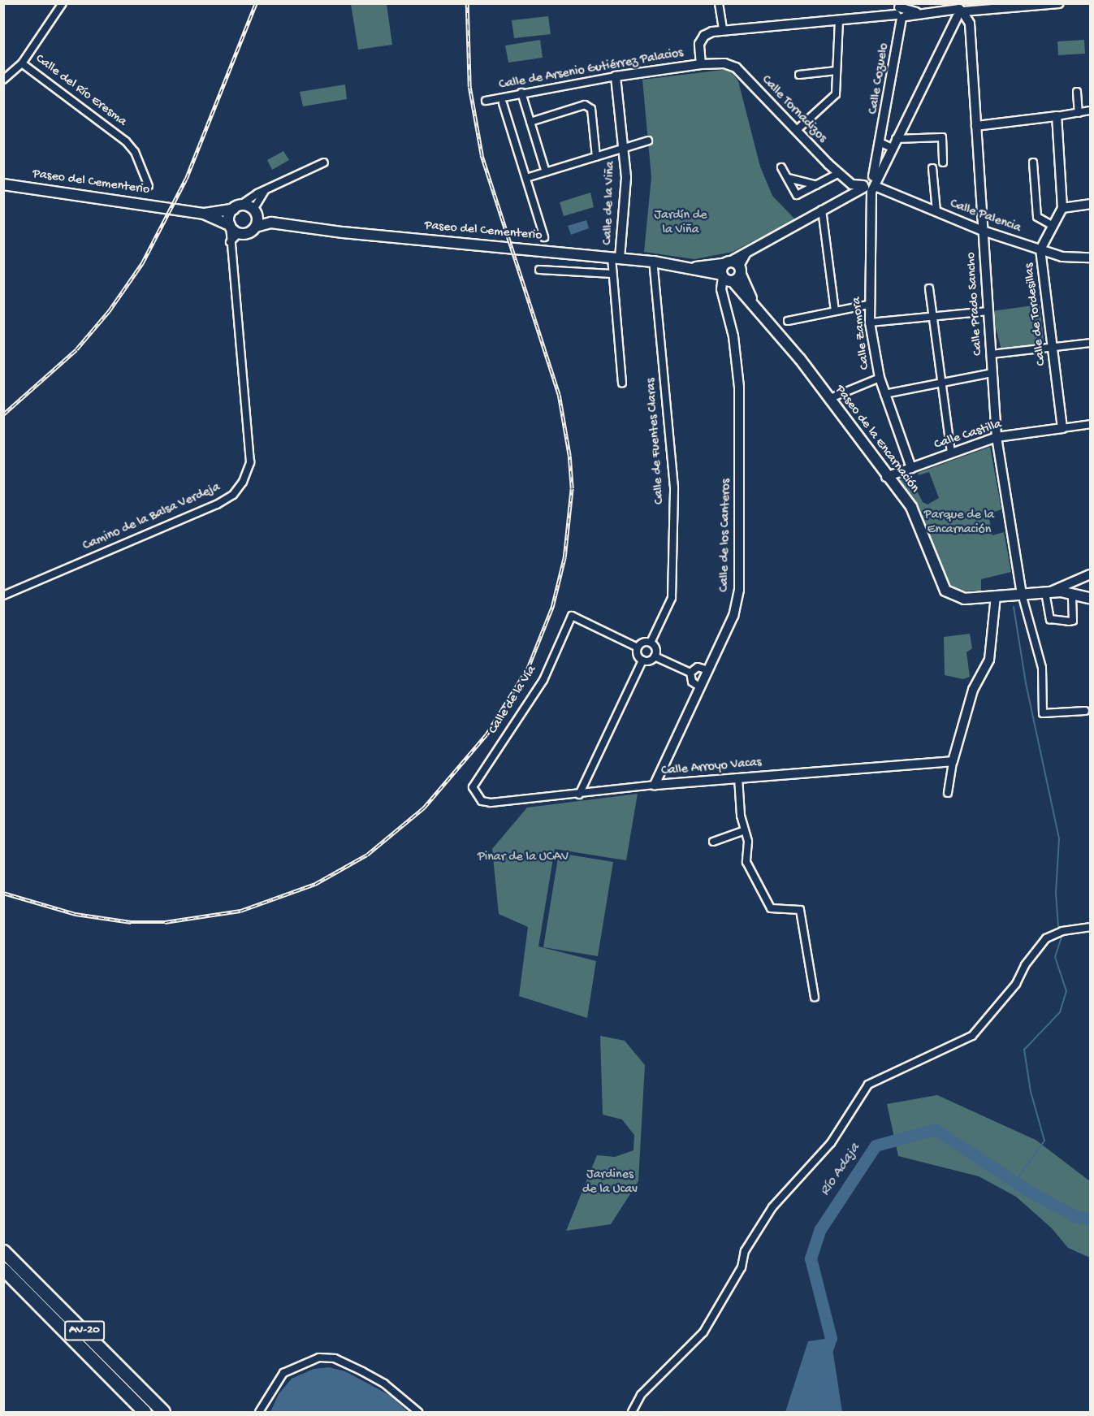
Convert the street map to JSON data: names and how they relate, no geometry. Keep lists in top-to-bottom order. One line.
{"streets":{"highway":["AV-20"],"main road":["Paseo del Cementerio","Paseo de la Encarnación"],"street":["Calle de Arsenio Gutiérrez Palacios","Calle Cozuelo","Calle del Río Eresma","Calle Tornadizos","Calle de la Viña","Calle Palencia","Calle Prado Sancho","Calle de Tordesillas","Calle Zamora","Calle Castilla","Calle de Fuentes Claras","Camino de la Balsa Verdeja","Calle de los Canteros","Calle de la Vía","Calle Arroyo Vacas"]},"crossings":[["Calle de Arsenio Gutiérrez Palacios","Calle Tornadizos"],["Calle de Arsenio Gutiérrez Palacios","Calle de la Viña"],["Calle Cozuelo","Calle Tornadizos"],["Calle Cozuelo","Paseo del Cementerio"],["Calle Cozuelo","Calle Palencia"],["Calle Cozuelo","Calle Zamora"],["Calle Tornadizos","Paseo del Cementerio"],["Calle Tornadizos","Calle Palencia"],["Calle Tornadizos","Calle Zamora"],["Paseo del Cementerio","Calle de la Viña"],["Paseo del Cementerio","Calle Palencia"],["Paseo del Cementerio","Calle Zamora"],["Paseo del Cementerio","Paseo de la Encarnación"],["Paseo del Cementerio","Calle de Fuentes Claras"],["Paseo del Cementerio","Camino de la Balsa Verdeja"],["Paseo del Cementerio","Calle de los Canteros"],["Calle Palencia","Calle Prado Sancho"],["Calle Palencia","Calle de Tordesillas"],["Calle Palencia","Calle Zamora"],["Calle Prado Sancho","Calle Zamora"],["Calle Prado Sancho","Calle Castilla"],["Calle Prado Sancho","Paseo de la Encarnación"],["Calle de Tordesillas","Calle Castilla"],["Calle Zamora","Calle Castilla"],["Calle Castilla","Paseo de la Encarnación"],["Paseo de la Encarnación","Calle de los Canteros"],["Calle de Fuentes Claras","Calle de la Vía"],["Calle de los Canteros","Calle Arroyo Vacas"],["Calle de la Vía","Calle Arroyo Vacas"]],"water":["Río Adaja"],"parks":["Jardín de la Viña","Parque de la Encarnación","Pinar de la UCAV","Jardines de la Ucav"]}
